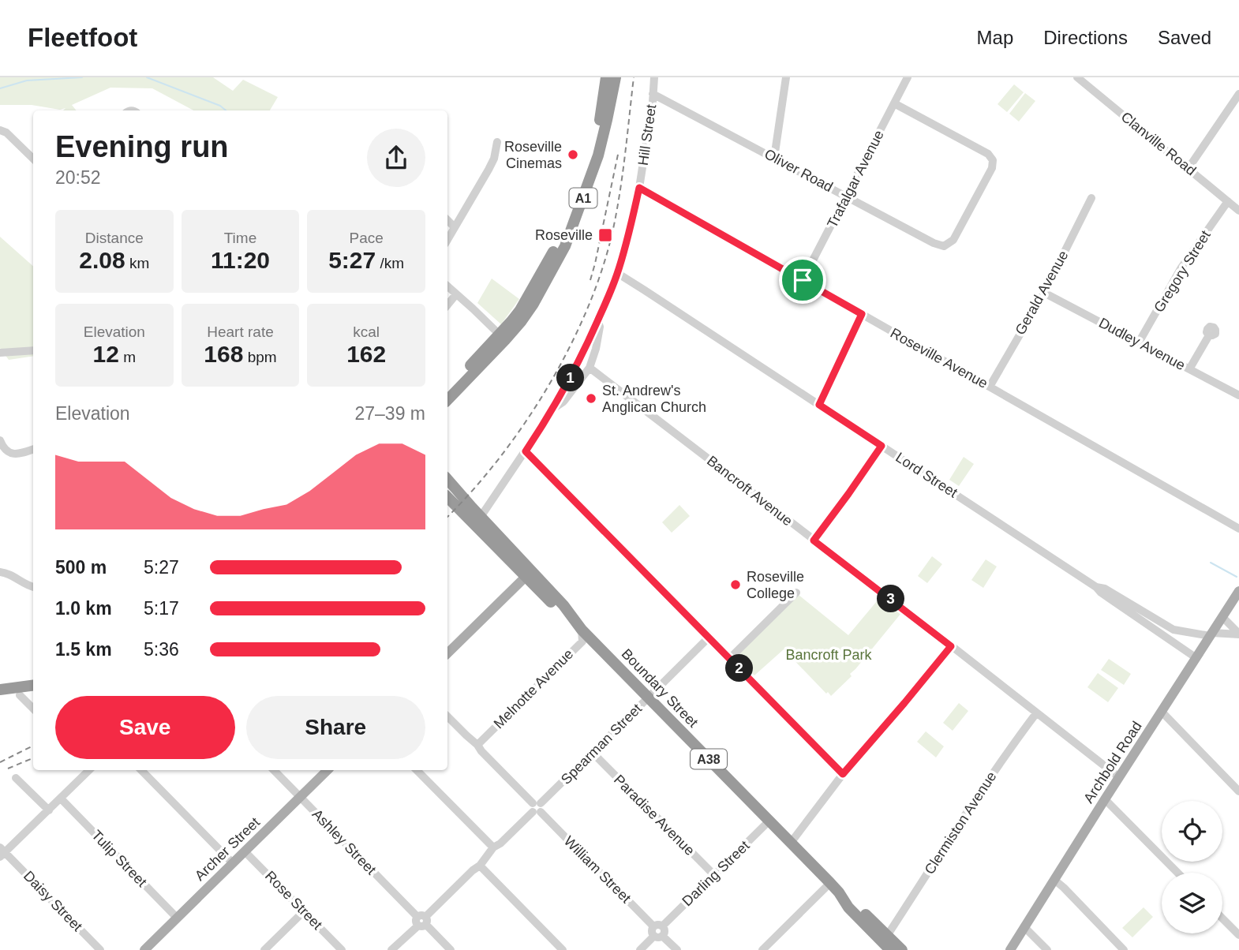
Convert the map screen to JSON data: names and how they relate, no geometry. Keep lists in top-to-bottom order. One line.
{"streets":{"highway":["A1","Boundary Street","A38"],"main road":["Archbold Road","Archer Street"],"street":["Hill Street","Clanville Road","Oliver Road","Trafalgar Avenue","Gregory Street","Gerald Avenue","Dudley Avenue","Roseville Avenue","Lord Street","Bancroft Avenue","Melnotte Avenue","Spearman Street","Paradise Avenue","Clermiston Avenue","Ashley Street","Tulip Street","William Street","Darling Street","Rose Street","Daisy Street"]},"crossings":[["Hill Street","Oliver Road"],["Hill Street","Roseville Avenue"],["Hill Street","Lord Street"],["Hill Street","Boundary Street"],["Clanville Road","Gregory Street"],["Oliver Road","Trafalgar Avenue"],["Trafalgar Avenue","Roseville Avenue"],["Gregory Street","Dudley Avenue"],["Gerald Avenue","Dudley Avenue"],["Gerald Avenue","Roseville Avenue"],["Lord Street","Archbold Road"],["Bancroft Avenue","Archbold Road"],["Bancroft Avenue","Clermiston Avenue"],["Boundary Street","Melnotte Avenue"],["Boundary Street","Spearman Street"],["Boundary Street","Clermiston Avenue"],["Boundary Street","Darling Street"],["Melnotte Avenue","William Street"],["Spearman Street","Paradise Avenue"],["Spearman Street","Ashley Street"],["Spearman Street","William Street"],["Paradise Avenue","Darling Street"],["Ashley Street","Archer Street"],["Archer Street","Tulip Street"],["Archer Street","Rose Street"],["William Street","Darling Street"]],"parks":["Bancroft Park"],"places":{"other":["Roseville Cinemas","St. Andrew's Anglican Church","Roseville College"],"transit":["Roseville"]},"page":{"header":"Fleetfoot","nav":["Map","Directions","Saved"],"heading":["Evening run","20:52"],"stats":[["Distance","2.08 km"],["Time","11:20"],["Pace","5:27 /km"],["Elevation","12 m"],["Heart rate","168 bpm"],["kcal","162"]],"pins":["1","3","2"],"chart":["Elevation","27–39 m"],"list":[{"name":"500 m","note":"5:27"},{"name":"1.0 km","note":"5:17"},{"name":"1.5 km","note":"5:36"}],"buttons":["Save","Share"]}}
